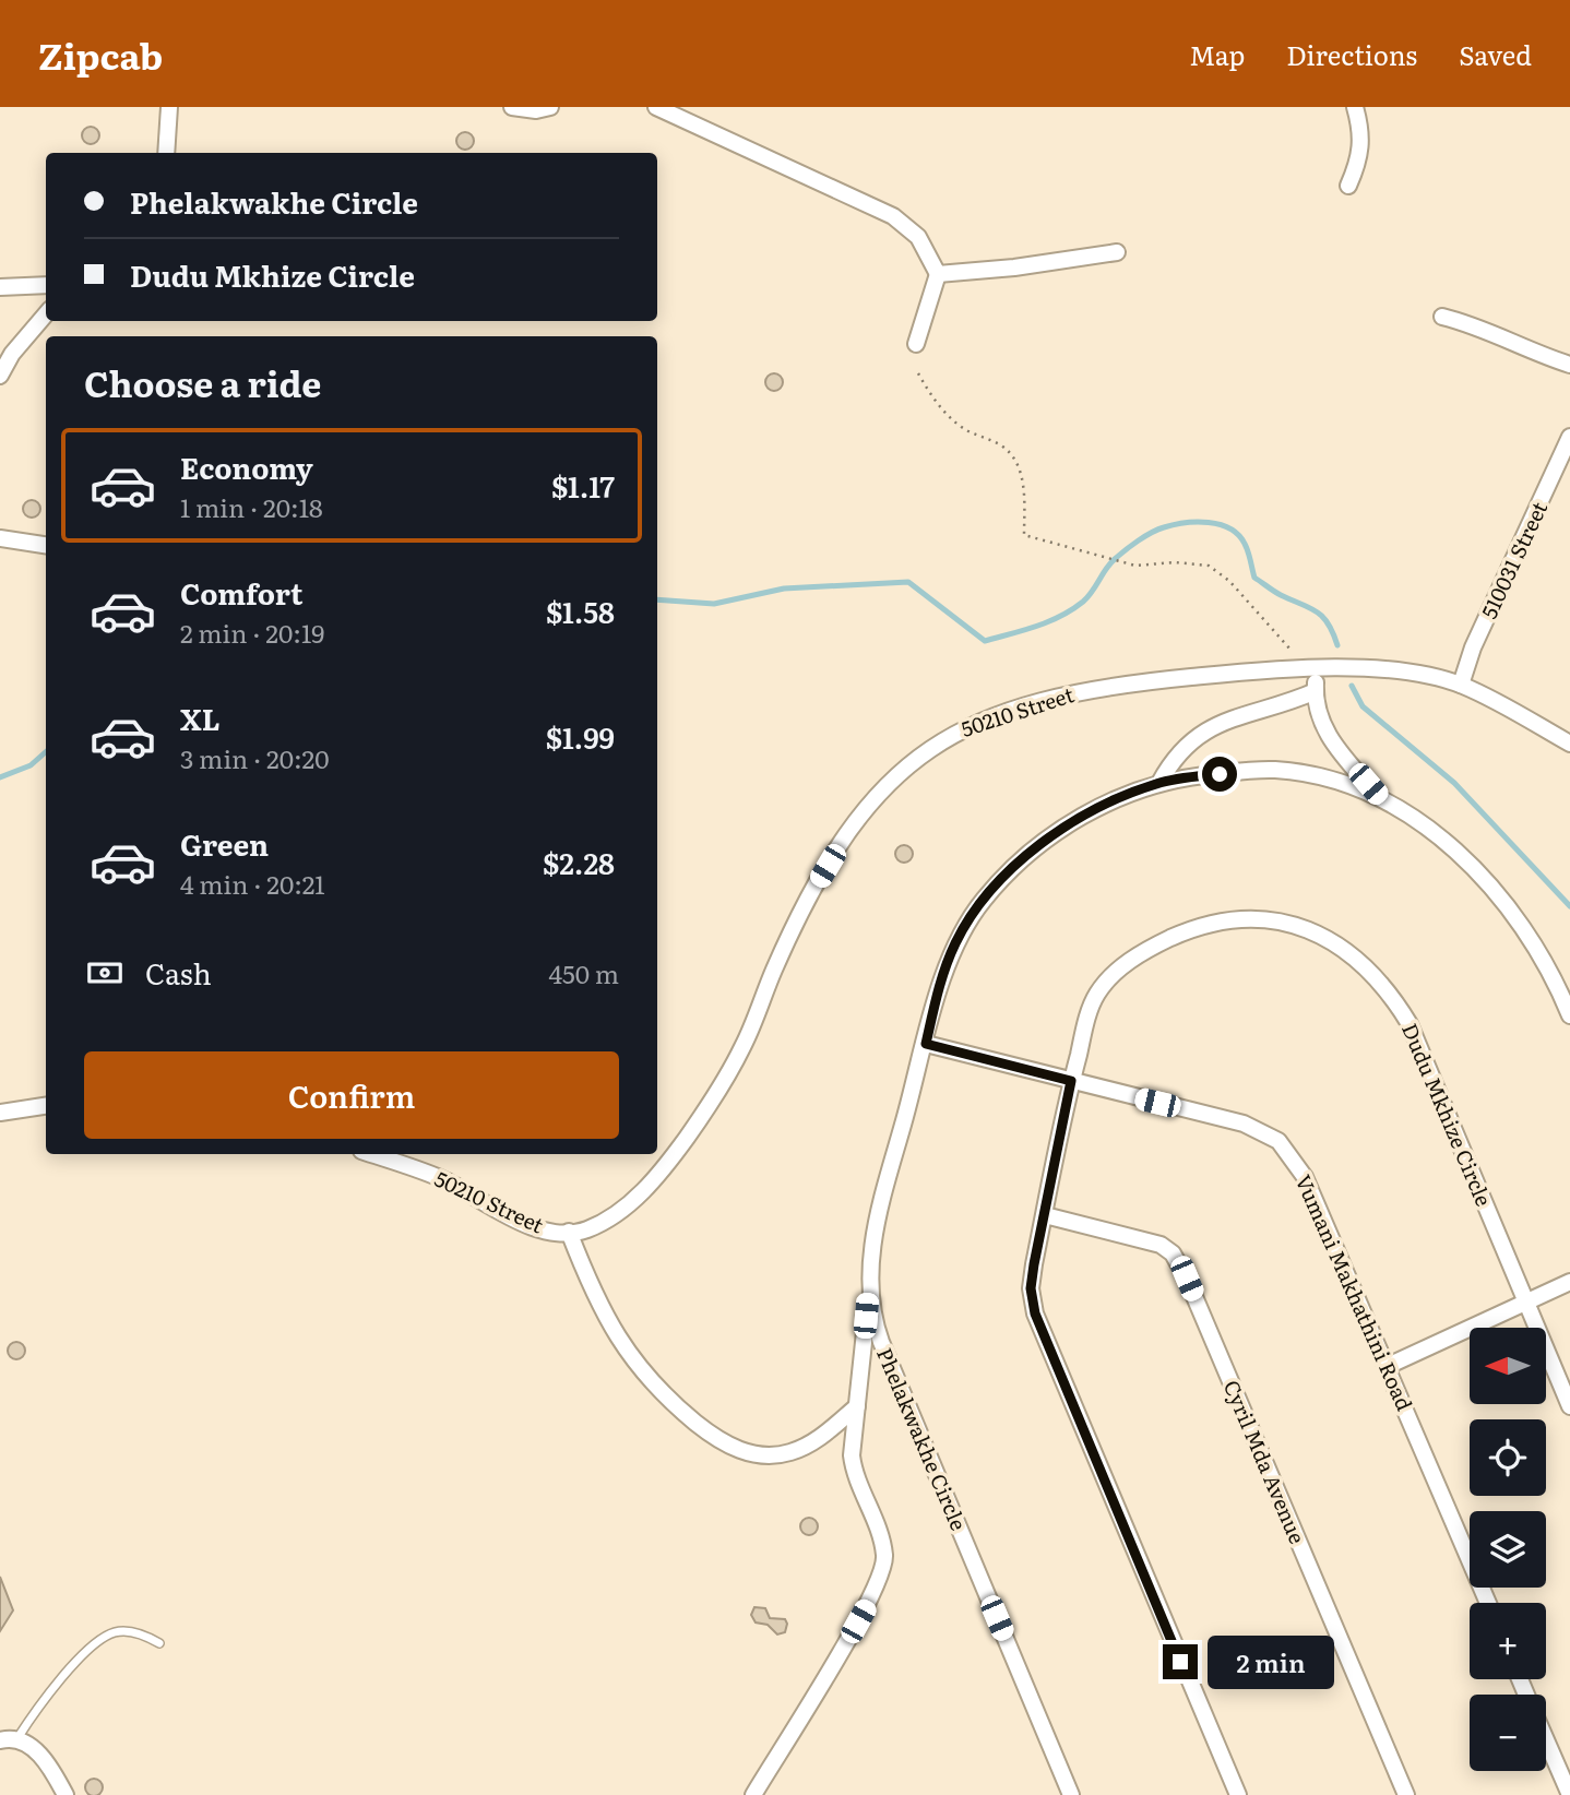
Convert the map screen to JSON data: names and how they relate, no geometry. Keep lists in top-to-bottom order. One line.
{"streets":{"street":["510031 Street","50210 Street","Dudu Mkhize Circle","Vumani Makhathini Road","Phelakwakhe Circle","Cyril Mda Avenue"]},"crossings":[["510031 Street","50210 Street"],["Dudu Mkhize Circle","Vumani Makhathini Road"],["Dudu Mkhize Circle","Cyril Mda Avenue"],["Vumani Makhathini Road","Phelakwakhe Circle"]],"north":"left","page":{"header":"Zipcab","nav":["Map","Directions","Saved"],"banner":["Phelakwakhe Circle","Dudu Mkhize Circle"],"heading":"Choose a ride","list":[{"name":"Economy","note":"1 min · 20:18","value":"$1.17"},{"name":"Comfort","note":"2 min · 20:19","value":"$1.58"},{"name":"XL","note":"3 min · 20:20","value":"$1.99"},{"name":"Green","note":"4 min · 20:21","value":"$2.28"}],"pay":["Cash","450 m"],"buttons":"Confirm","map_buttons":["+","−"],"bubble":"2 min"}}
